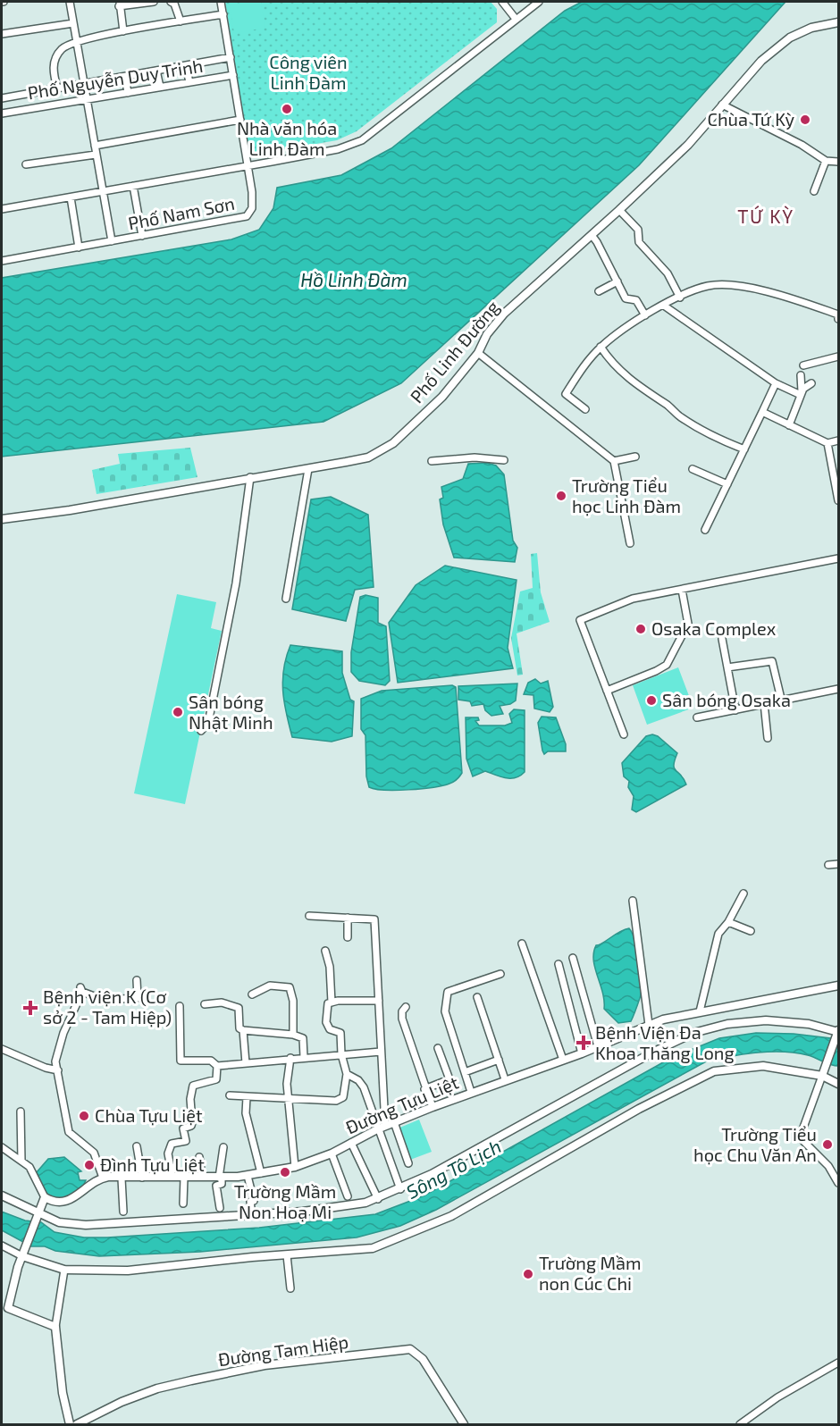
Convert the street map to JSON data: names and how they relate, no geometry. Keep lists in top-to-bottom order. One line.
{"streets":{"street":["Phố Nguyễn Duy Trinh","Phố Nam Sơn","Phố Linh Đường","Đường Tựu Liệt","Đường Tam Hiệp"]},"crossings":[["Phố Nguyễn Duy Trinh","Phố Nam Sơn"]],"districts":["TỨ KỲ"],"water":["Hồ Linh Đàm","Sông Tô Lịch"],"parks":["Công viên Linh Đàm"],"places":{"other":["Nhà văn hóa Linh Đàm","Chùa Tứ Kỳ","Trường Tiểu học Linh Đàm","Osaka Complex","Sân bóng Osaka","Sân bóng Nhật Minh","Chùa Tựu Liệt","Trường Tiểu học Chu Văn An","Đình Tựu Liệt","Trường Mầm Non Hoạ Mi","Trường Mầm non Cúc Chi"],"health":["Bệnh viện K (Cơ sở 2 - Tam Hiệp)","Bệnh Viện Đa Khoa Thăng Long"]}}
